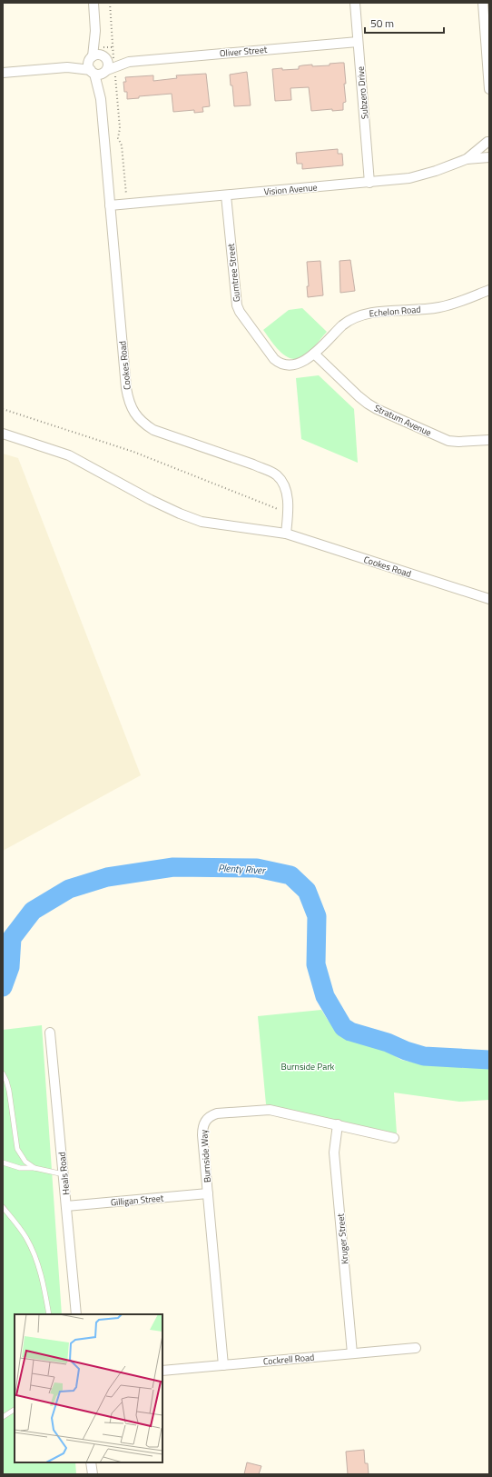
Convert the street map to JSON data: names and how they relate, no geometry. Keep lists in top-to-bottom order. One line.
{"streets":{"street":["Oliver Street","Subzero Drive","Vision Avenue","Gumtree Street","Echelon Road","Cookes Road","Stratum Avenue","Burnside Way","Heals Road","Gilligan Street","Kruger Street","Cockrell Road"]},"crossings":[["Oliver Street","Subzero Drive"],["Oliver Street","Cookes Road"],["Subzero Drive","Vision Avenue"],["Vision Avenue","Gumtree Street"],["Vision Avenue","Cookes Road"],["Gumtree Street","Echelon Road"],["Echelon Road","Stratum Avenue"],["Burnside Way","Gilligan Street"],["Burnside Way","Kruger Street"],["Burnside Way","Cockrell Road"],["Heals Road","Gilligan Street"],["Kruger Street","Cockrell Road"]],"water":["Plenty River"],"parks":["Burnside Park"],"scale_bar":"50 m"}
